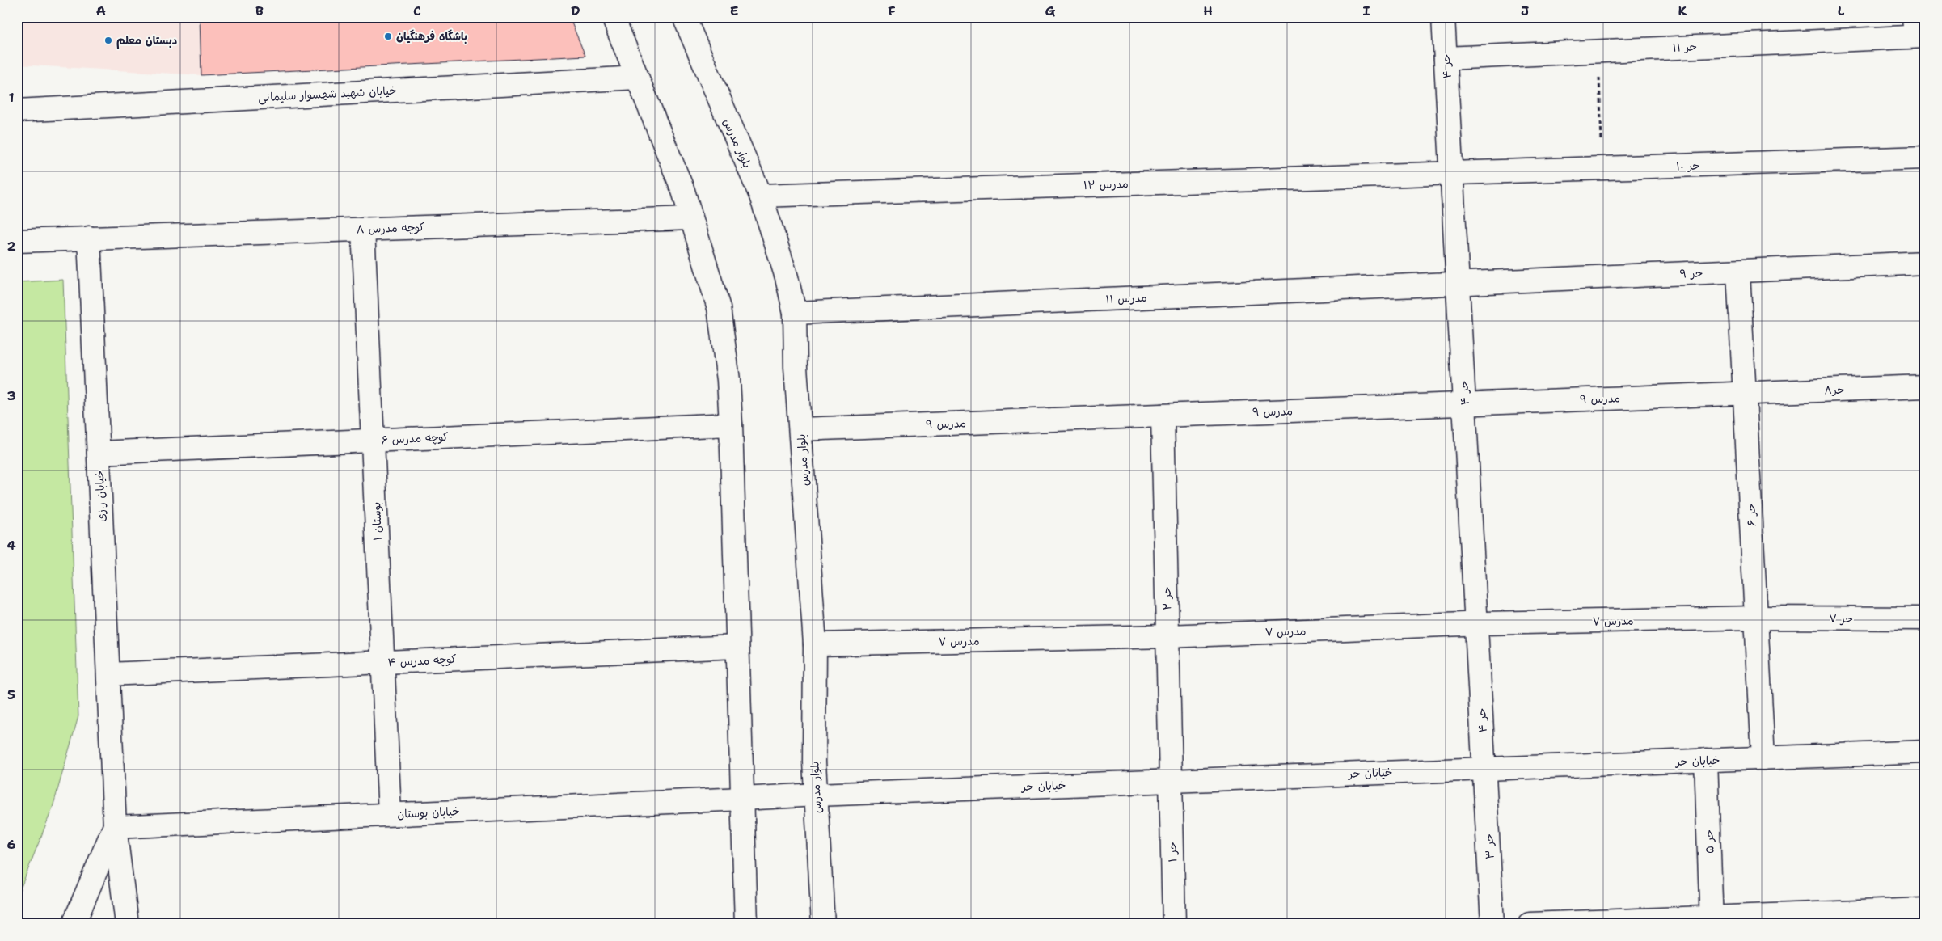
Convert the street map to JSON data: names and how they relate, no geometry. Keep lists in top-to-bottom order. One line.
{"streets":{"street":["حر ۱۱","حر ۴","خیابان شهید شهسوار سلیمانی","بلوار مدرس","حر ۱۰","مدرس ۱۲","کوچه مدرس ۸","حر ۹","مدرس ۱۱","حر۸","مدرس ۹","کوچه مدرس ۶","خیابان رازی","حر ۶","بوستان ۱","حر ۲","حر ۷","مدرس ۷","کوچه مدرس ۴","خیابان حر","خیابان بوستان","حر ۵","حر ۳","حر ۱"]},"crossings":[["حر ۱۱","حر ۴"],["حر ۴","حر ۱۰"],["حر ۴","مدرس ۱۲"],["حر ۴","حر ۹"],["حر ۴","مدرس ۱۱"],["حر ۴","مدرس ۹"],["حر ۴","مدرس ۷"],["حر ۴","خیابان حر"],["حر ۴","حر ۳"],["بلوار مدرس","مدرس ۱۲"],["بلوار مدرس","مدرس ۱۱"],["بلوار مدرس","مدرس ۹"],["بلوار مدرس","مدرس ۷"],["بلوار مدرس","خیابان حر"],["حر ۱۰","مدرس ۱۲"],["کوچه مدرس ۸","خیابان رازی"],["کوچه مدرس ۸","بوستان ۱"],["حر ۹","مدرس ۱۱"],["حر ۹","حر ۶"],["حر۸","مدرس ۹"],["حر۸","حر ۶"],["مدرس ۹","حر ۶"],["مدرس ۹","حر ۲"],["کوچه مدرس ۶","خیابان رازی"],["کوچه مدرس ۶","بوستان ۱"],["خیابان رازی","کوچه مدرس ۴"],["خیابان رازی","خیابان بوستان"],["حر ۶","حر ۷"],["حر ۶","مدرس ۷"],["حر ۶","خیابان حر"],["بوستان ۱","کوچه مدرس ۴"],["بوستان ۱","خیابان بوستان"],["حر ۲","مدرس ۷"],["حر ۲","خیابان حر"],["حر ۲","حر ۱"],["حر ۷","مدرس ۷"],["خیابان حر","خیابان بوستان"],["خیابان حر","حر ۵"],["خیابان حر","حر ۳"],["خیابان حر","حر ۱"]],"places":["باشگاه فرهنگیان","دبستان معلم"],"grid":{"columns":["A","B","C","D","E","F","G","H","I","J","K","L"],"rows":["1","2","3","4","5","6"]}}
